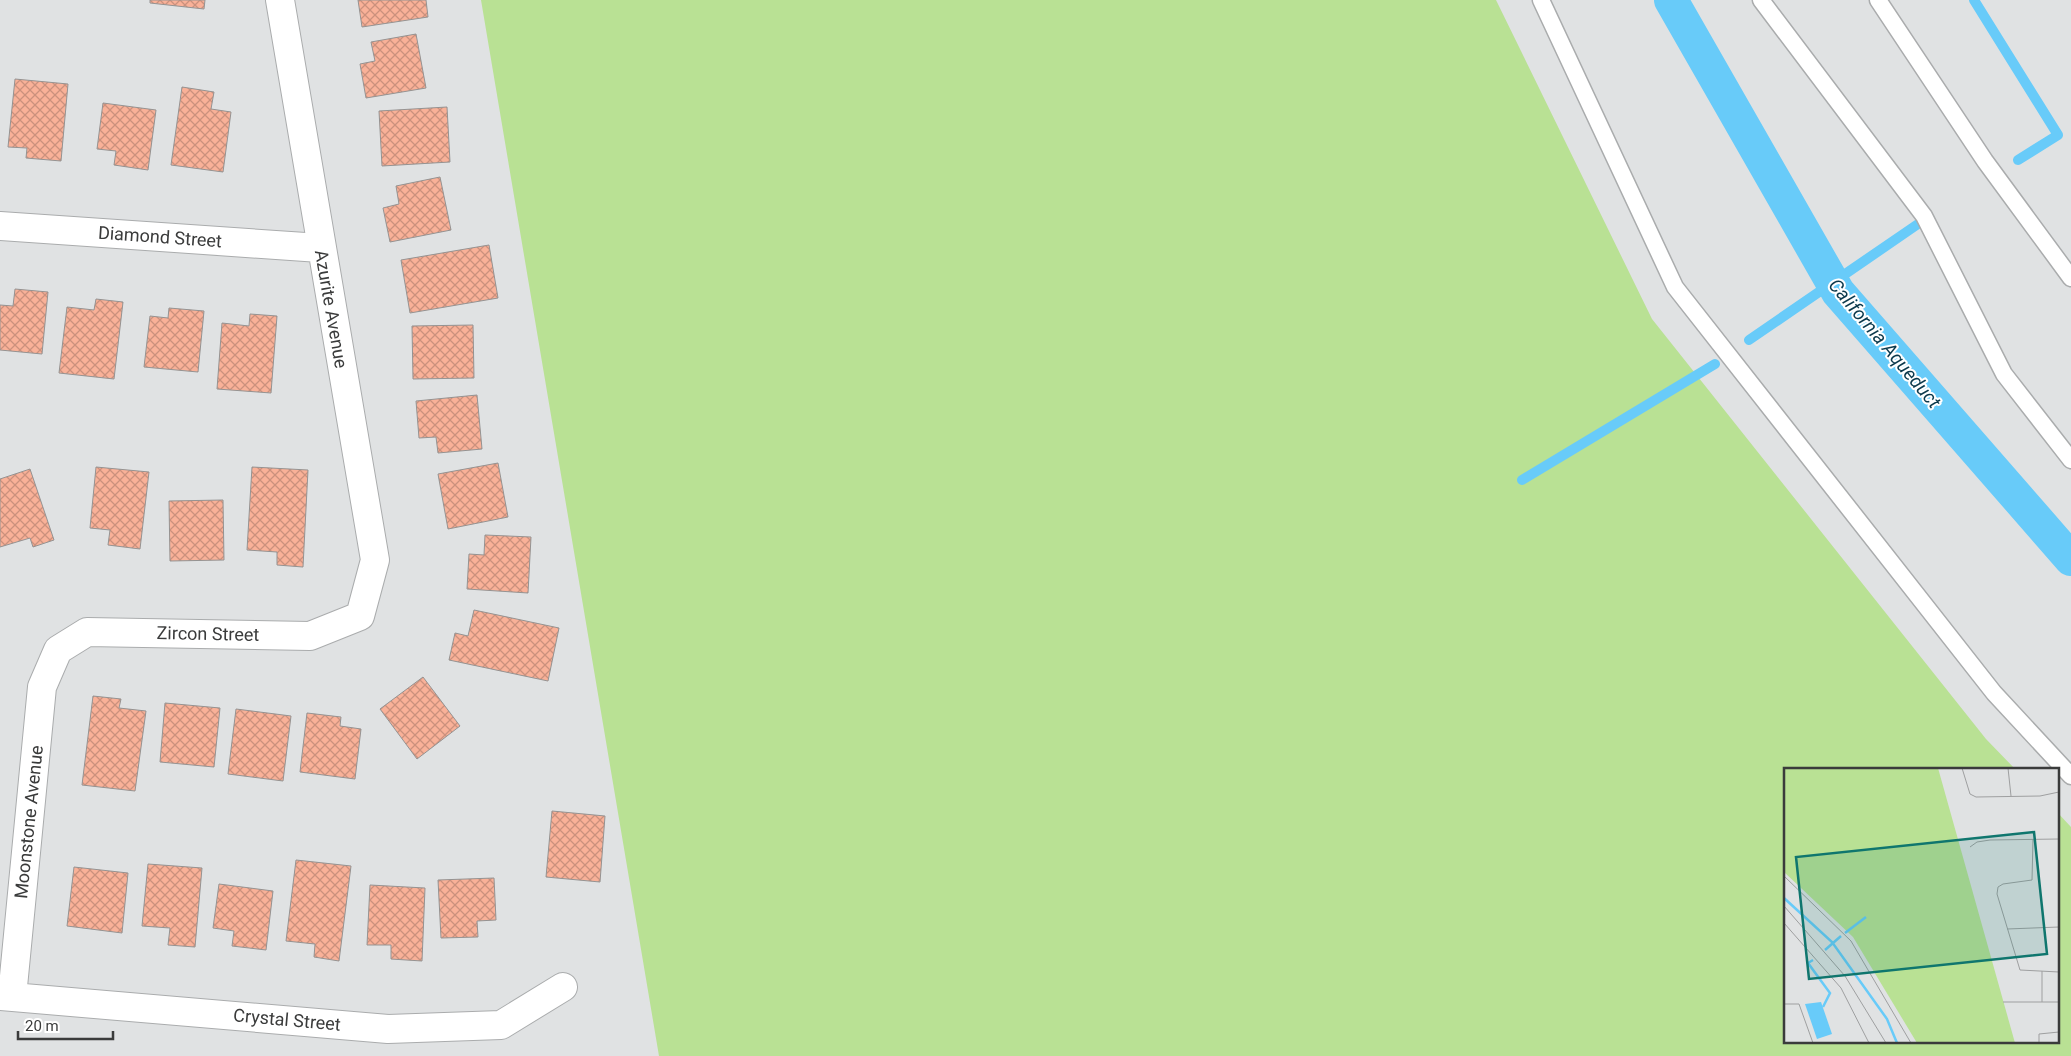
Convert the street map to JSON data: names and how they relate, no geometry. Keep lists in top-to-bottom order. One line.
{"streets":{"street":["Diamond Street","Azurite Avenue","Zircon Street","Moonstone Avenue","Crystal Street"]},"crossings":[["Diamond Street","Azurite Avenue"],["Azurite Avenue","Zircon Street"],["Zircon Street","Moonstone Avenue"],["Moonstone Avenue","Crystal Street"]],"water":["California Aqueduct"],"scale_bar":"20 m"}
